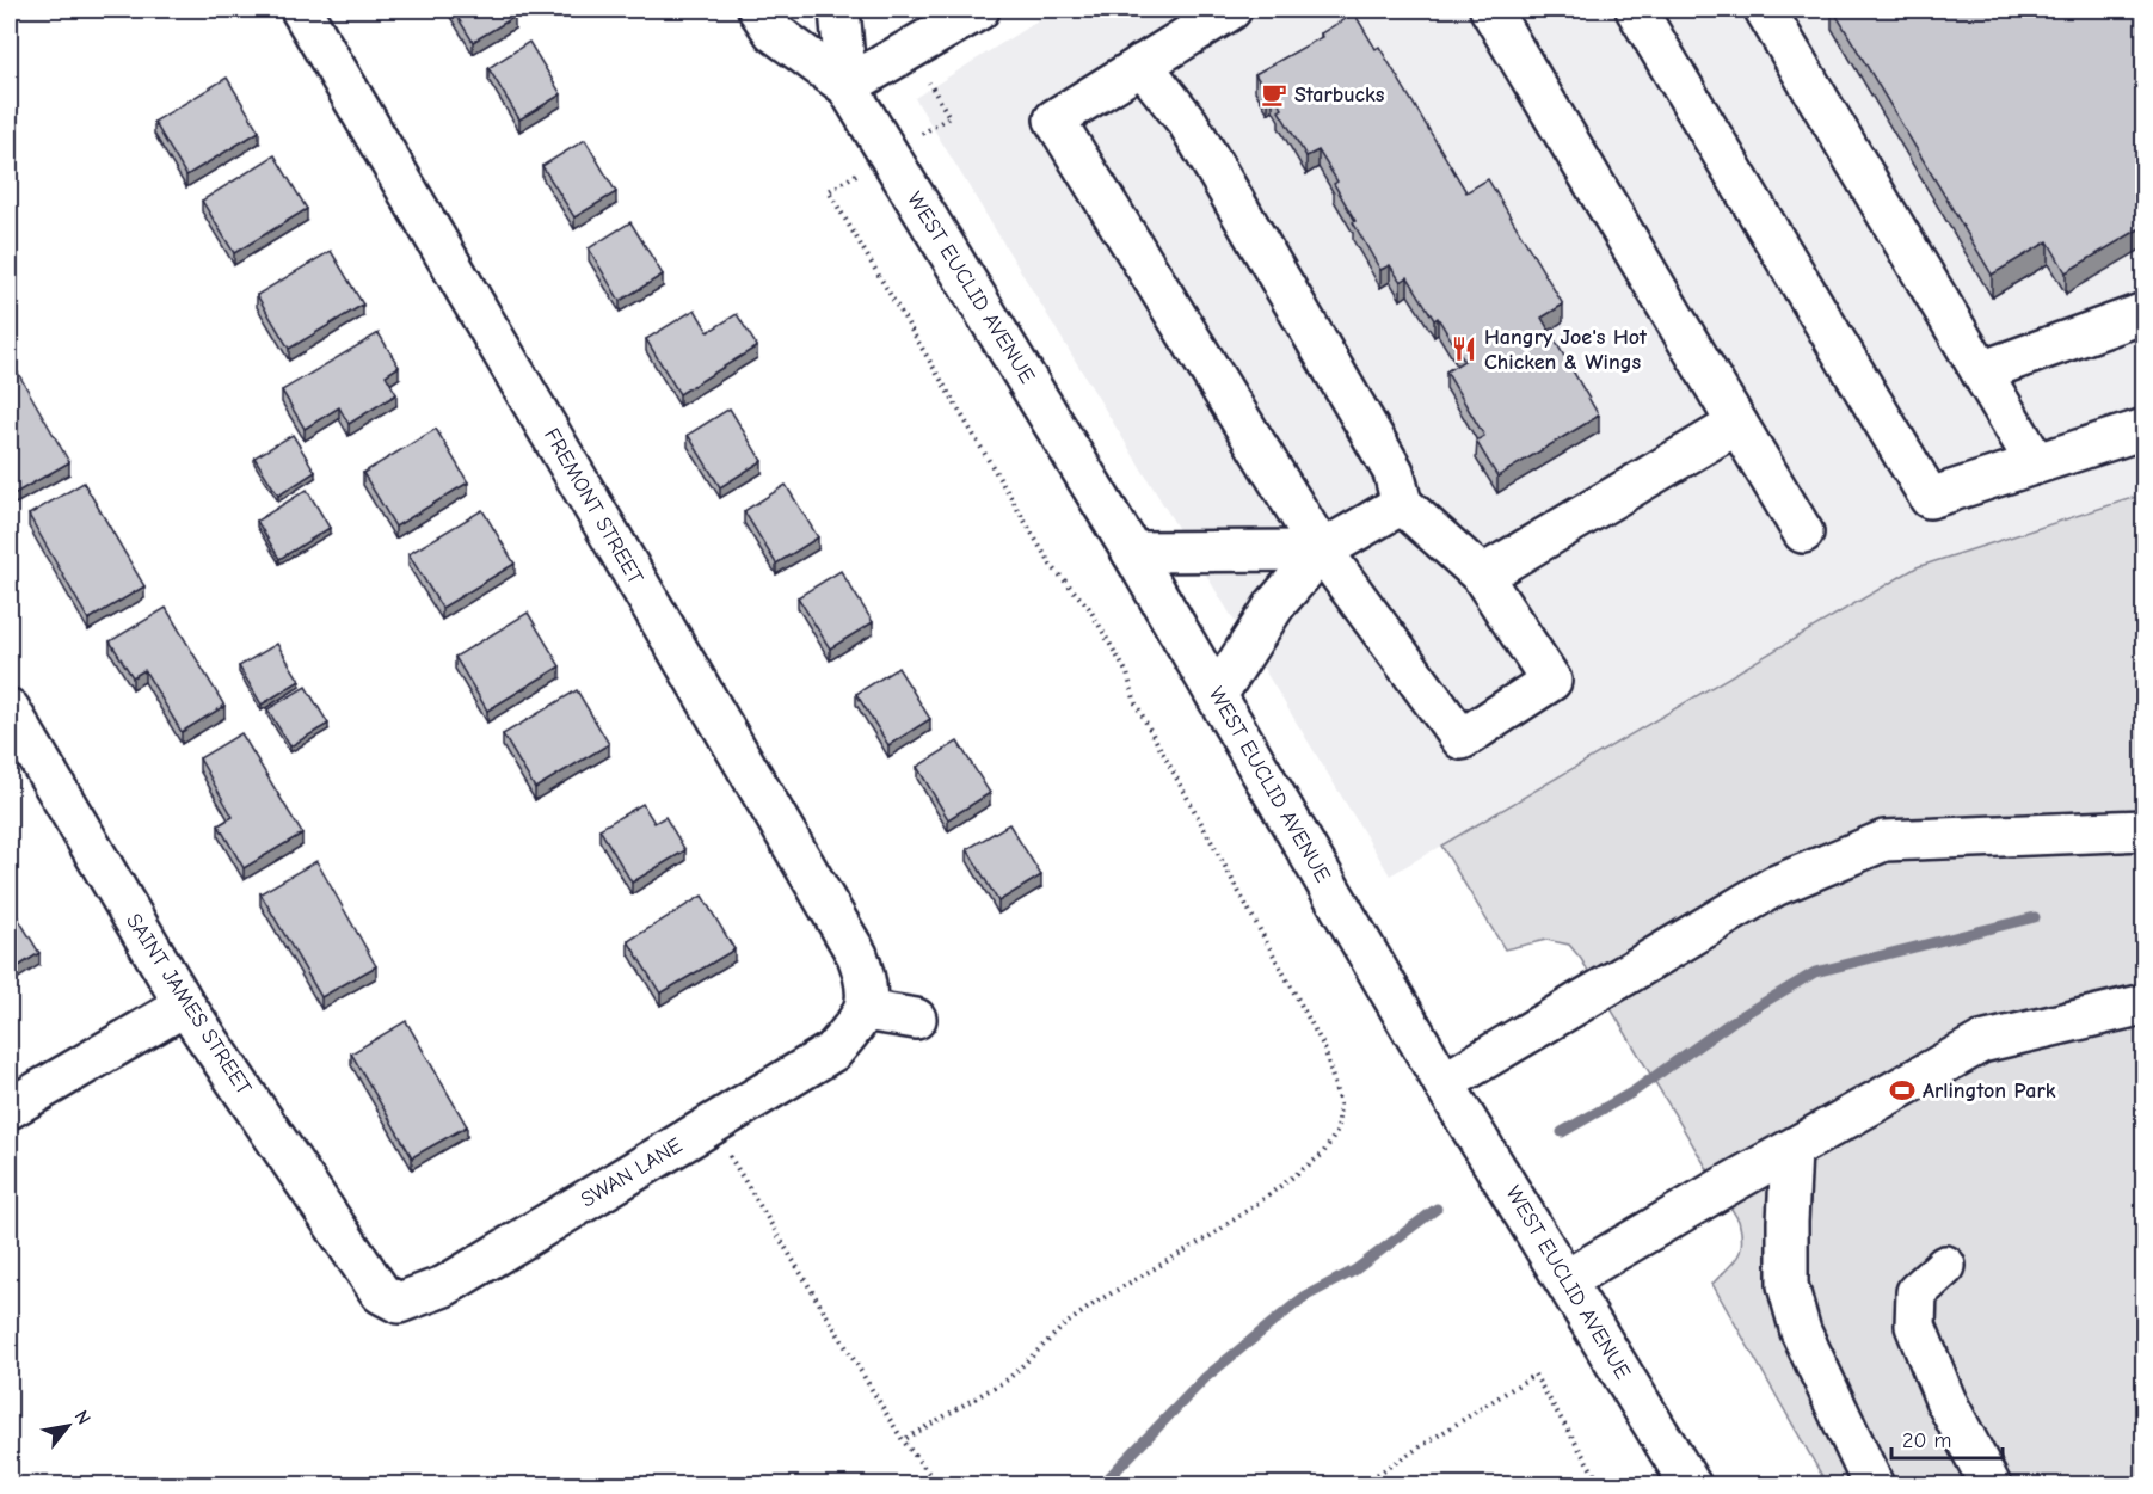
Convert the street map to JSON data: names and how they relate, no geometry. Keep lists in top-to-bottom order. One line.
{"streets":{"street":["WEST EUCLID AVENUE","FREMONT STREET","SAINT JAMES STREET","SWAN LANE"]},"crossings":[["FREMONT STREET","SWAN LANE"],["SAINT JAMES STREET","SWAN LANE"]],"places":{"cafe":["Starbucks"],"restaurant":["Hangry Joe's Hot Chicken & Wings"],"sports":["Arlington Park"]},"scale_bar":"20 m","north":"top right"}
